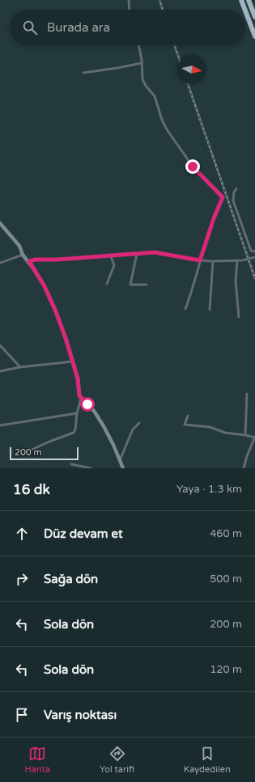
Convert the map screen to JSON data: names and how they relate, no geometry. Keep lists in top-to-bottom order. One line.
{"scale_bar":"200 m","north":"right","page":{"search":"Burada ara","scale":"200 m","heading":["16 dk","Yaya · 1.3 km"],"list":[["Düz devam et","460 m"],["Sağa dön","500 m"],["Sola dön","200 m"],["Sola dön","120 m"],"Varış noktası"],"nav":["Harita","Yol tarifi","Kaydedilen"]}}
